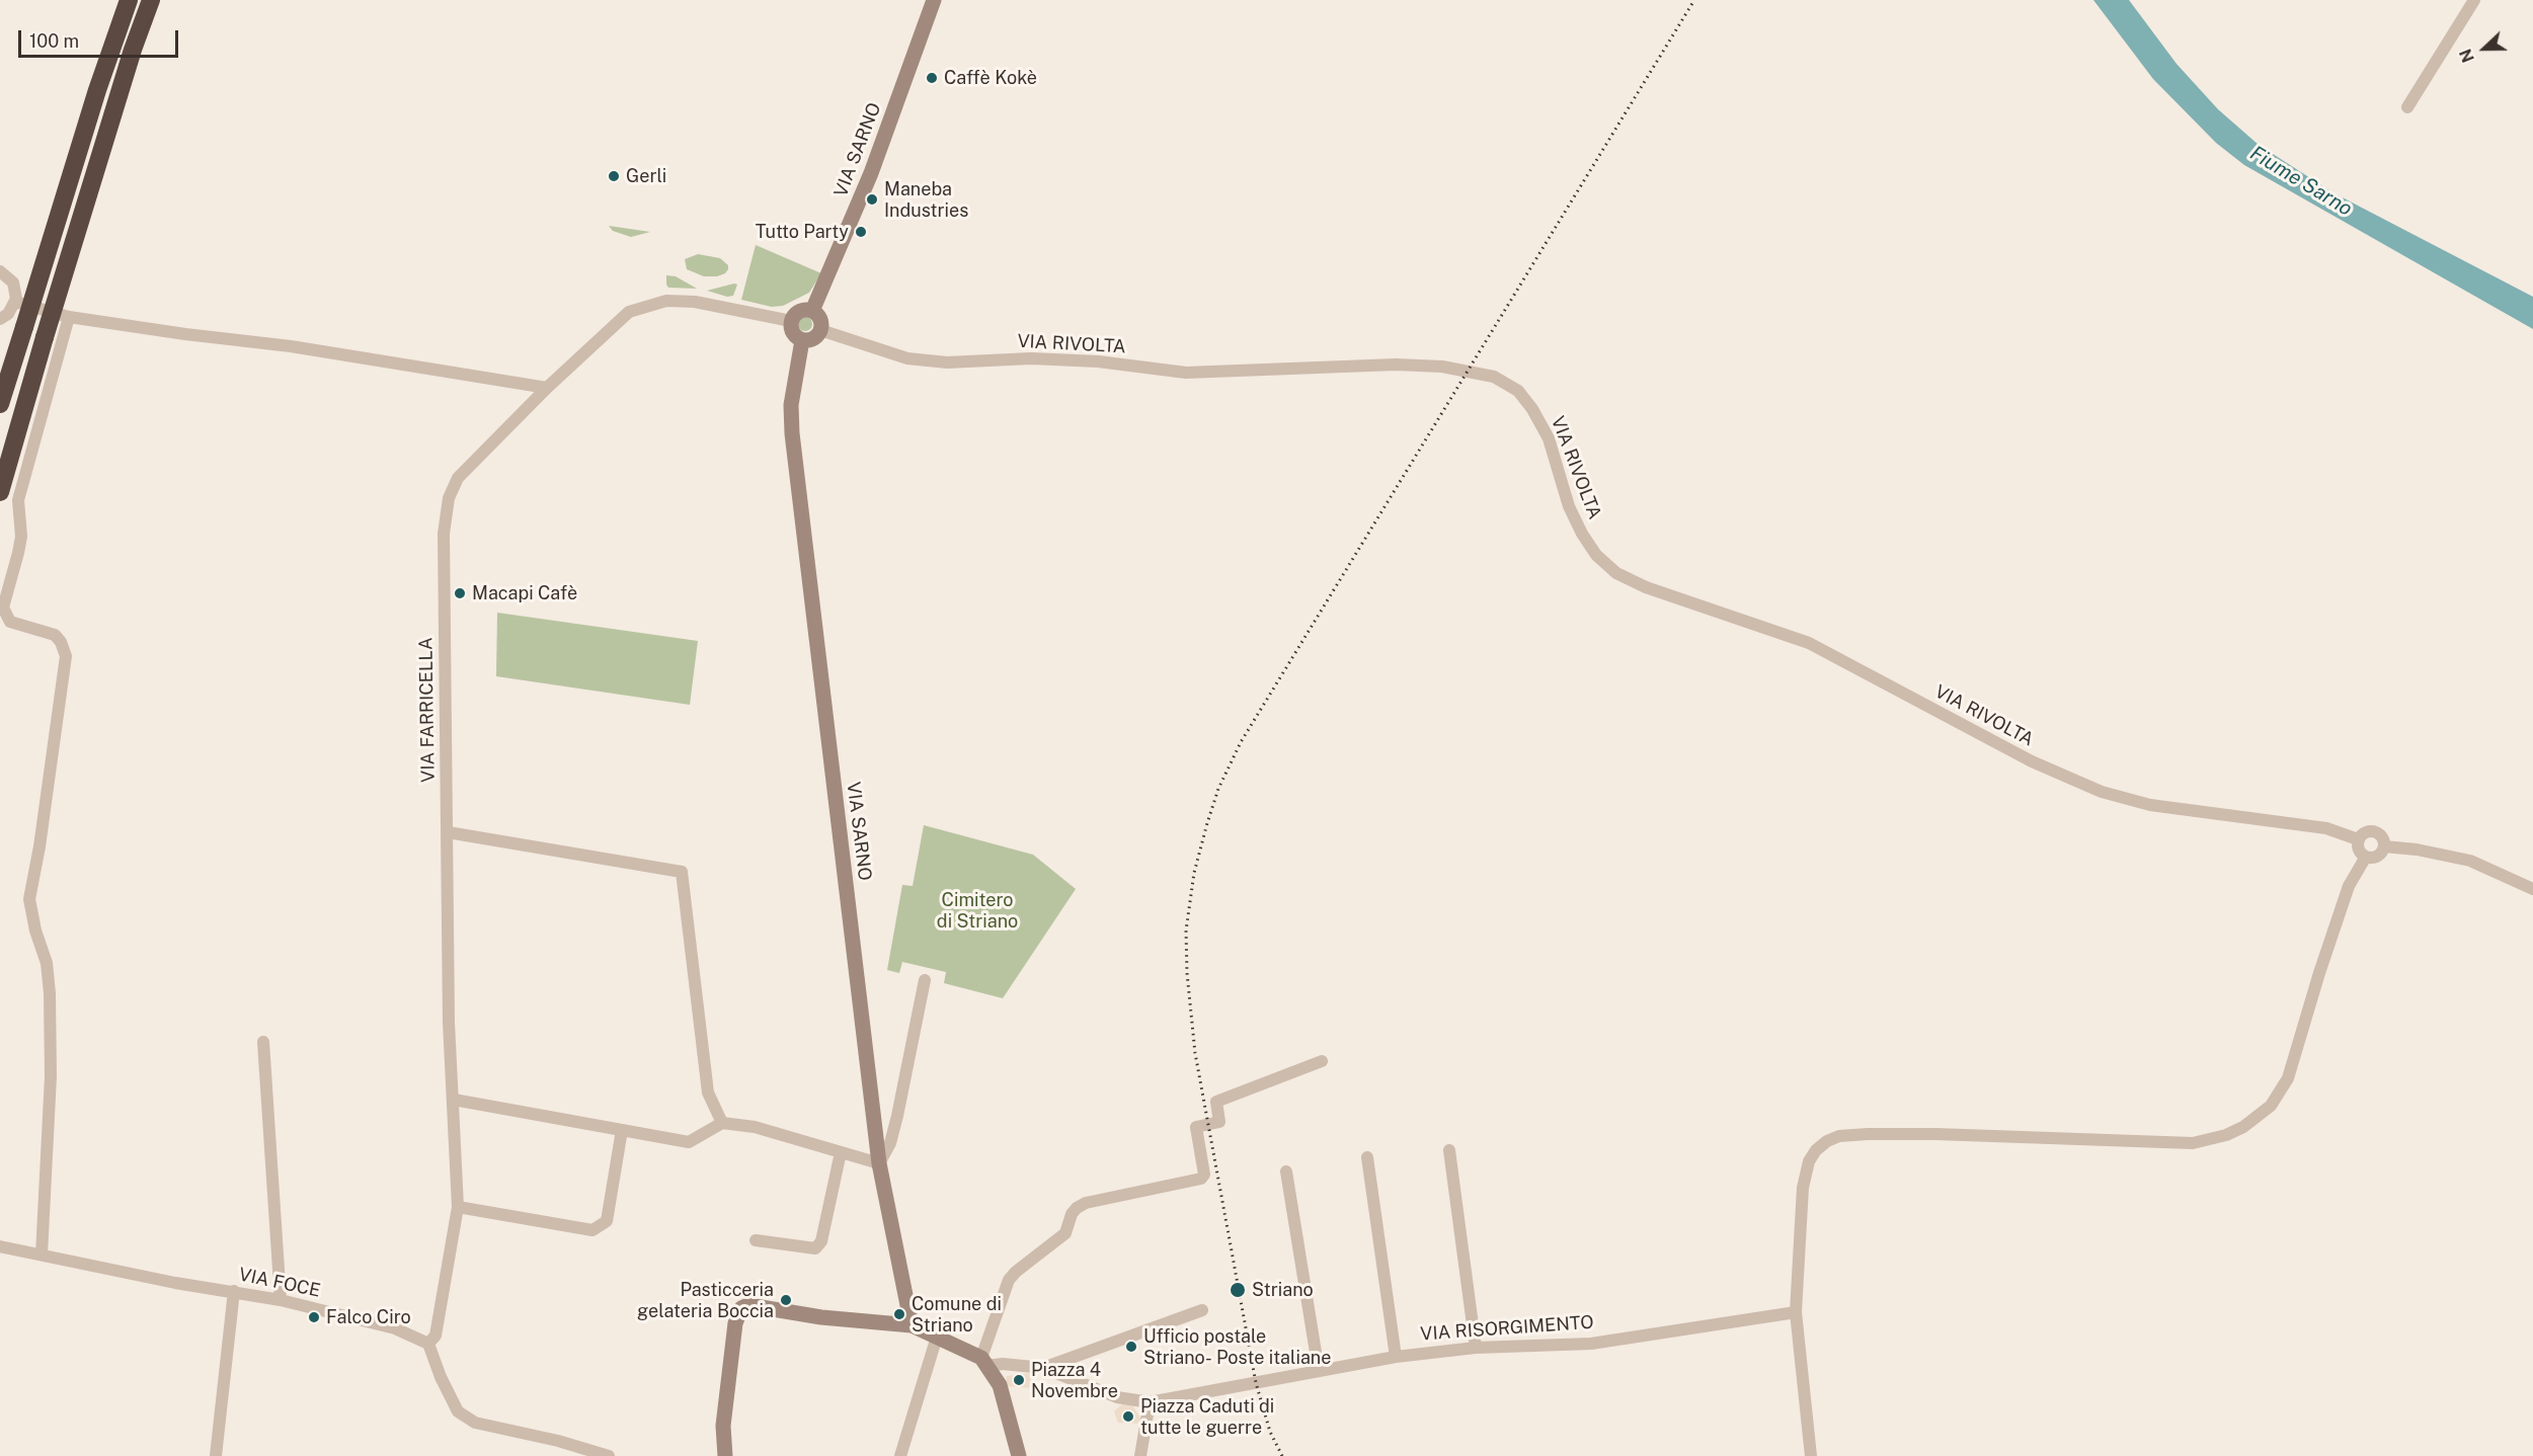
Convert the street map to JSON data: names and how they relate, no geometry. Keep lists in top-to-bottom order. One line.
{"streets":{"main road":["VIA SARNO","VIA RISORGIMENTO"],"street":["VIA RIVOLTA","VIA FARRICELLA","VIA FOCE"]},"crossings":[["VIA SARNO","VIA RIVOLTA"],["VIA SARNO","VIA FARRICELLA"],["VIA SARNO","VIA RISORGIMENTO"],["VIA RIVOLTA","VIA FARRICELLA"],["VIA FARRICELLA","VIA FOCE"]],"water":["Fiume Sarno"],"parks":["Cimitero di Striano"],"places":["Caffè Kokè","Gerli","Maneba Industries","Tutto Party","Macapi Cafè","Striano","Pasticceria gelateria Boccia","Comune di Striano","Falco Ciro","Ufficio postale Striano- Poste italiane","Piazza 4 Novembre","Piazza Caduti di tutte le guerre"],"scale_bar":"100 m","north":"left"}
